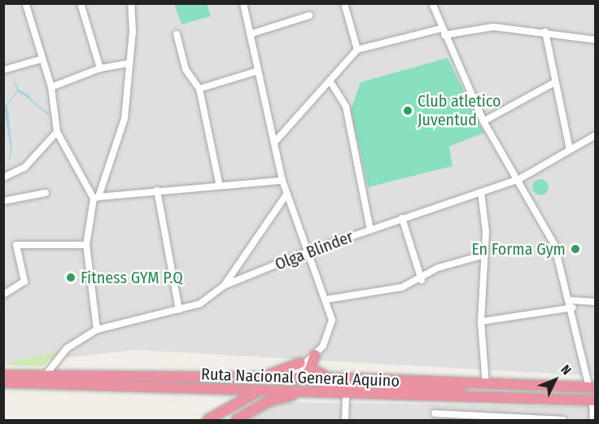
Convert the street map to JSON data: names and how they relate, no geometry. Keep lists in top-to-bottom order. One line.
{"streets":{"highway":["Ruta Nacional General Aquino"],"street":["Olga Blinder"]},"crossings":[["Olga Blinder","Ruta Nacional General Aquino"]],"places":["Club atletico Juventud","En Forma Gym","Fitness GYM P.Q"],"north":"top right"}
